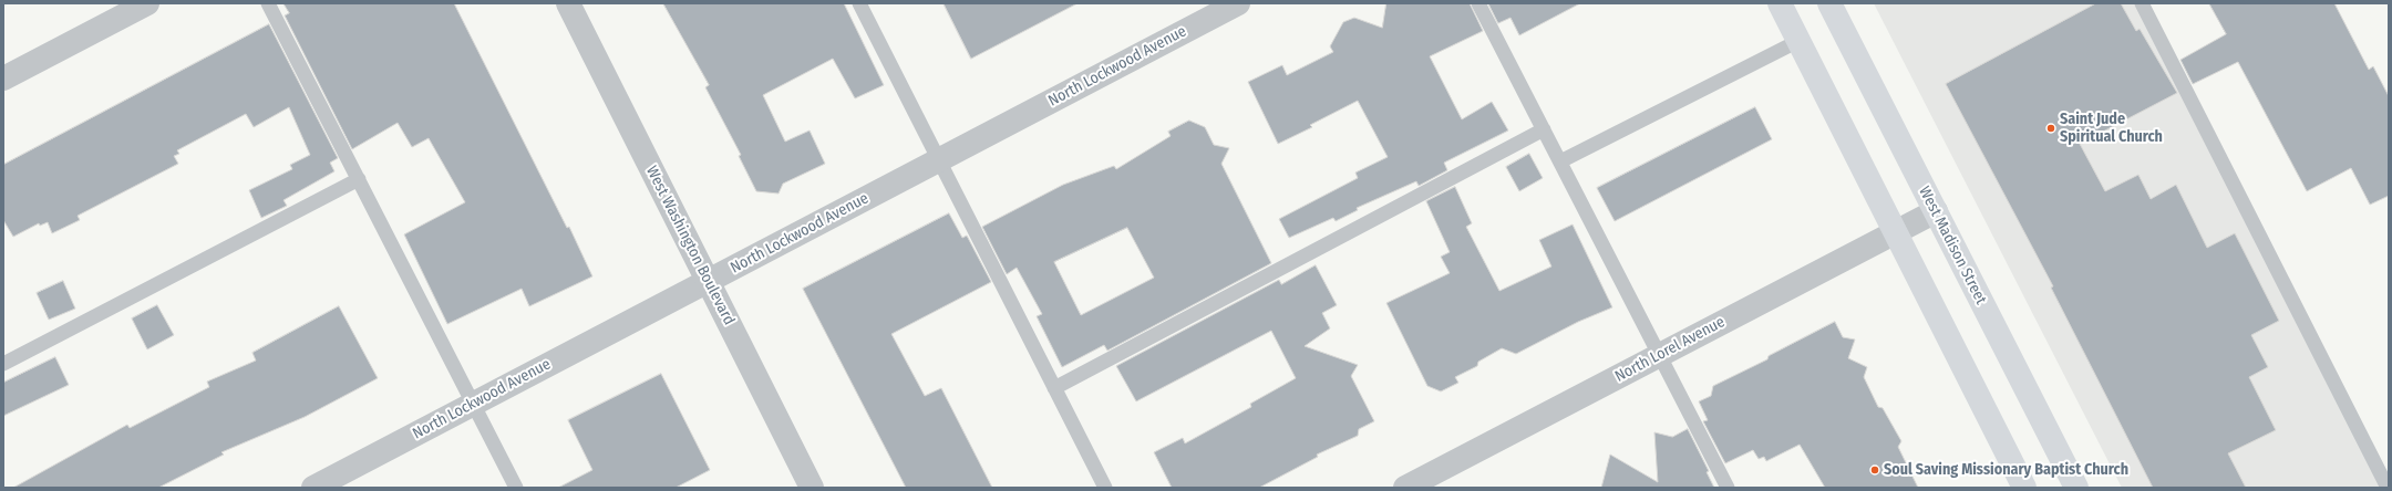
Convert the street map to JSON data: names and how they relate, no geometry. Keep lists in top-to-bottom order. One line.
{"streets":{"main road":["West Madison Street"],"street":["North Lockwood Avenue","West Washington Boulevard","North Lorel Avenue"]},"crossings":[["North Lockwood Avenue","West Washington Boulevard"],["West Madison Street","North Lorel Avenue"]],"places":["Saint Jude Spiritual Church","Soul Saving Missionary Baptist Church"]}
